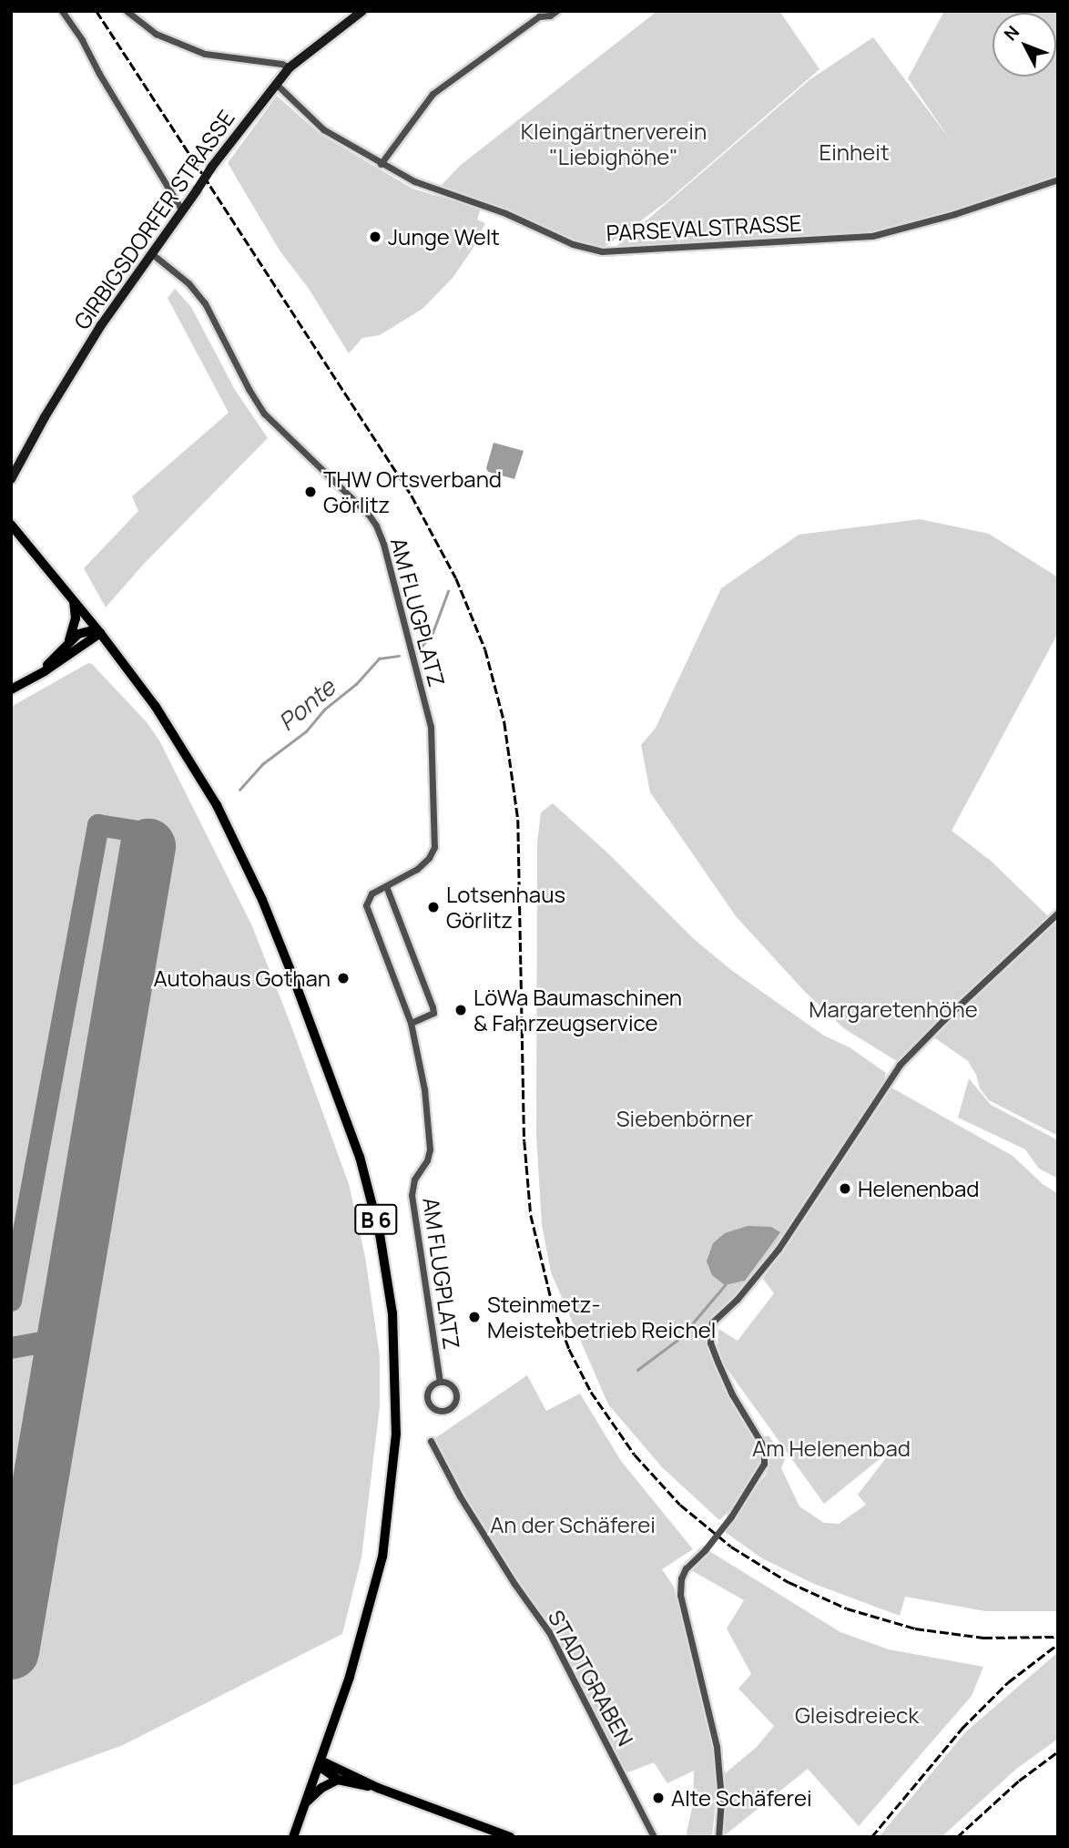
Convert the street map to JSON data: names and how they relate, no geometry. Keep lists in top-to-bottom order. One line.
{"streets":{"main road":["B 6"],"street":["GIRBIGSDORFER STRASSE","PARSEVALSTRASSE","AM FLUGPLATZ","STADTGRABEN"]},"crossings":[["GIRBIGSDORFER STRASSE","PARSEVALSTRASSE"],["GIRBIGSDORFER STRASSE","AM FLUGPLATZ"]],"water":["Ponte"],"parks":["Kleingärtnerverein \"Liebighöhe\"","Einheit","Margaretenhöhe","Siebenbörner","Am Helenenbad","An der Schäferei","Gleisdreieck"],"places":["Junge Welt","THW Ortsverband Görlitz","Lotsenhaus Görlitz","Autohaus Gothan","LöWa Baumaschinen & Fahrzeugservice","Helenenbad","Steinmetz- Meisterbetrieb Reichel","Alte Schäferei"],"north":"top left"}
